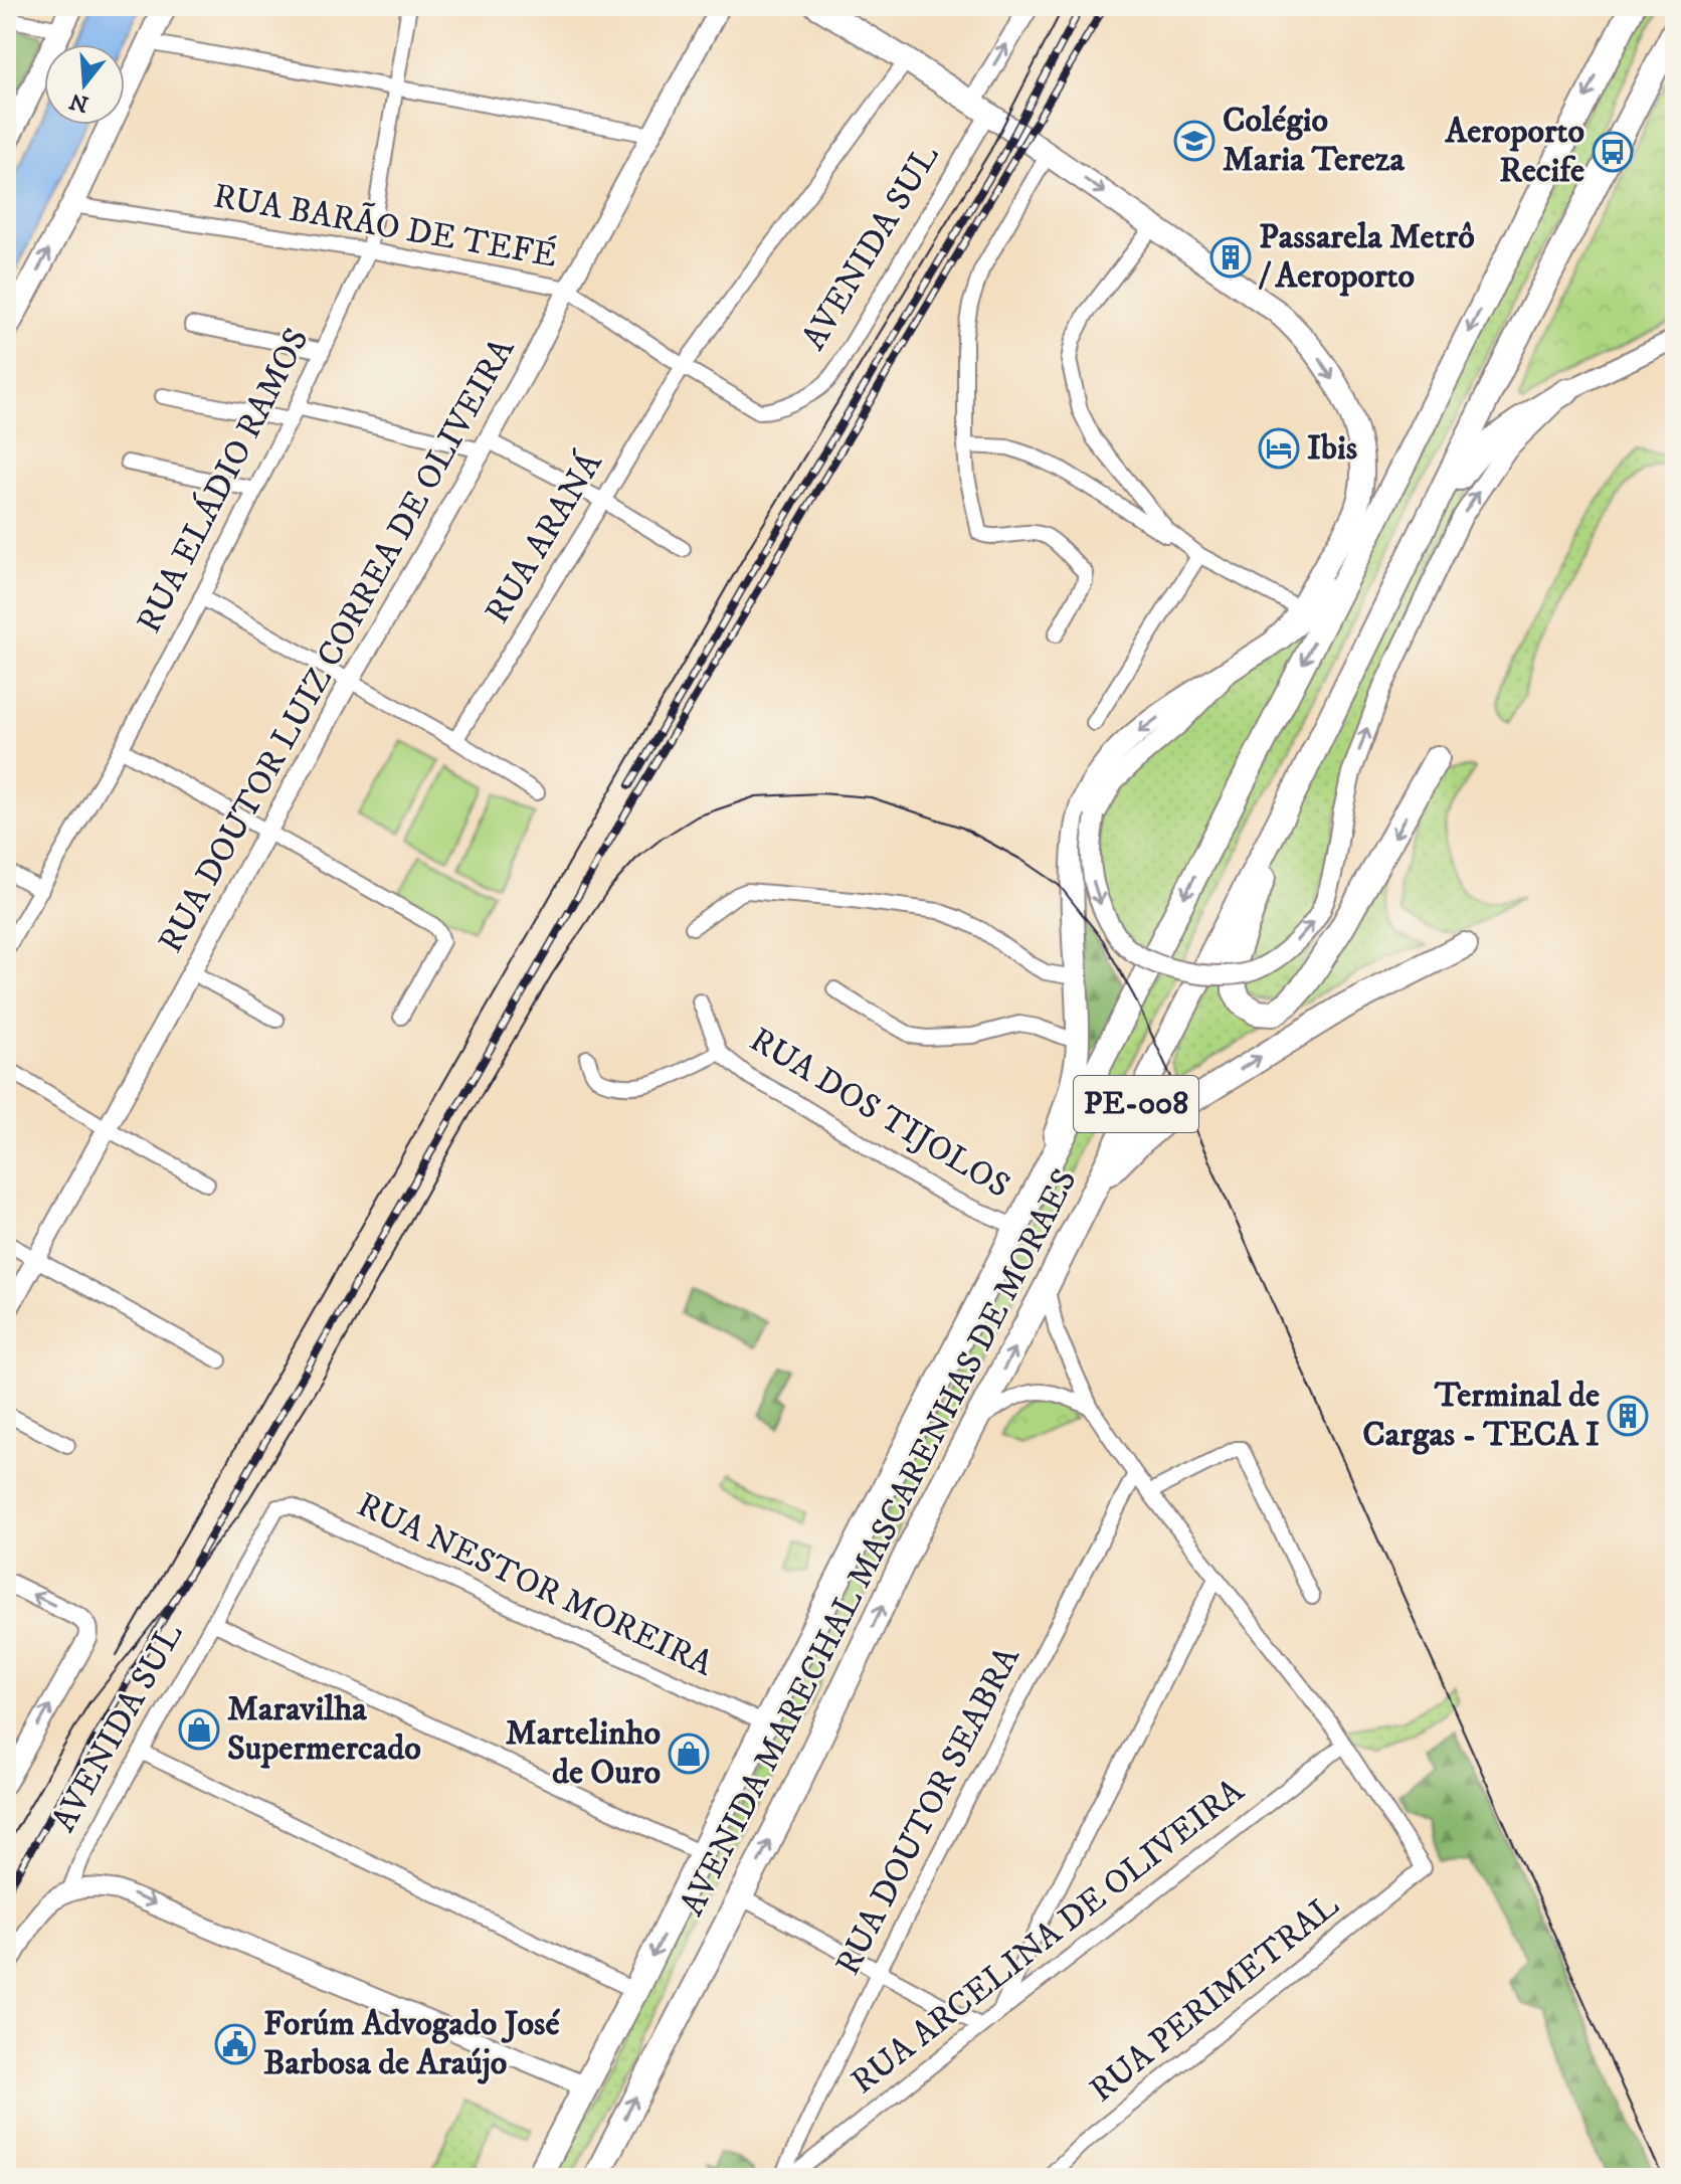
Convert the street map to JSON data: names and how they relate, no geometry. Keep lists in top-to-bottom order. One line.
{"streets":{"highway":["PE-008","AVENIDA MARECHAL MASCARENHAS DE MORAES"],"street":["RUA BARÃO DE TEFÉ","AVENIDA SUL","RUA ELÁDIO RAMOS","RUA ARANÁ","RUA DOUTOR LUIZ CORREA DE OLIVEIRA","RUA DOS TIJOLOS","RUA NESTOR MOREIRA","RUA DOUTOR SEABRA","RUA ARCELINA DE OLIVEIRA","RUA PERIMETRAL"]},"crossings":[["RUA BARÃO DE TEFÉ","AVENIDA SUL"],["RUA BARÃO DE TEFÉ","RUA ELÁDIO RAMOS"],["RUA BARÃO DE TEFÉ","RUA ARANÁ"],["RUA BARÃO DE TEFÉ","RUA DOUTOR LUIZ CORREA DE OLIVEIRA"],["AVENIDA SUL","RUA NESTOR MOREIRA"],["RUA DOS TIJOLOS","AVENIDA MARECHAL MASCARENHAS DE MORAES"],["AVENIDA MARECHAL MASCARENHAS DE MORAES","RUA NESTOR MOREIRA"],["RUA ARCELINA DE OLIVEIRA","RUA PERIMETRAL"]],"places":{"school or university":["Colégio Maria Tereza"],"bus stop":["Aeroporto Recife"],"building":["Passarela Metrô / Aeroporto","Terminal de Cargas - TECA I"],"hotel":["Ibis"],"shop":["Maravilha Supermercado","Martelinho de Ouro"],"public building":["Forúm Advogado José Barbosa de Araújo"]},"north":"bottom"}
